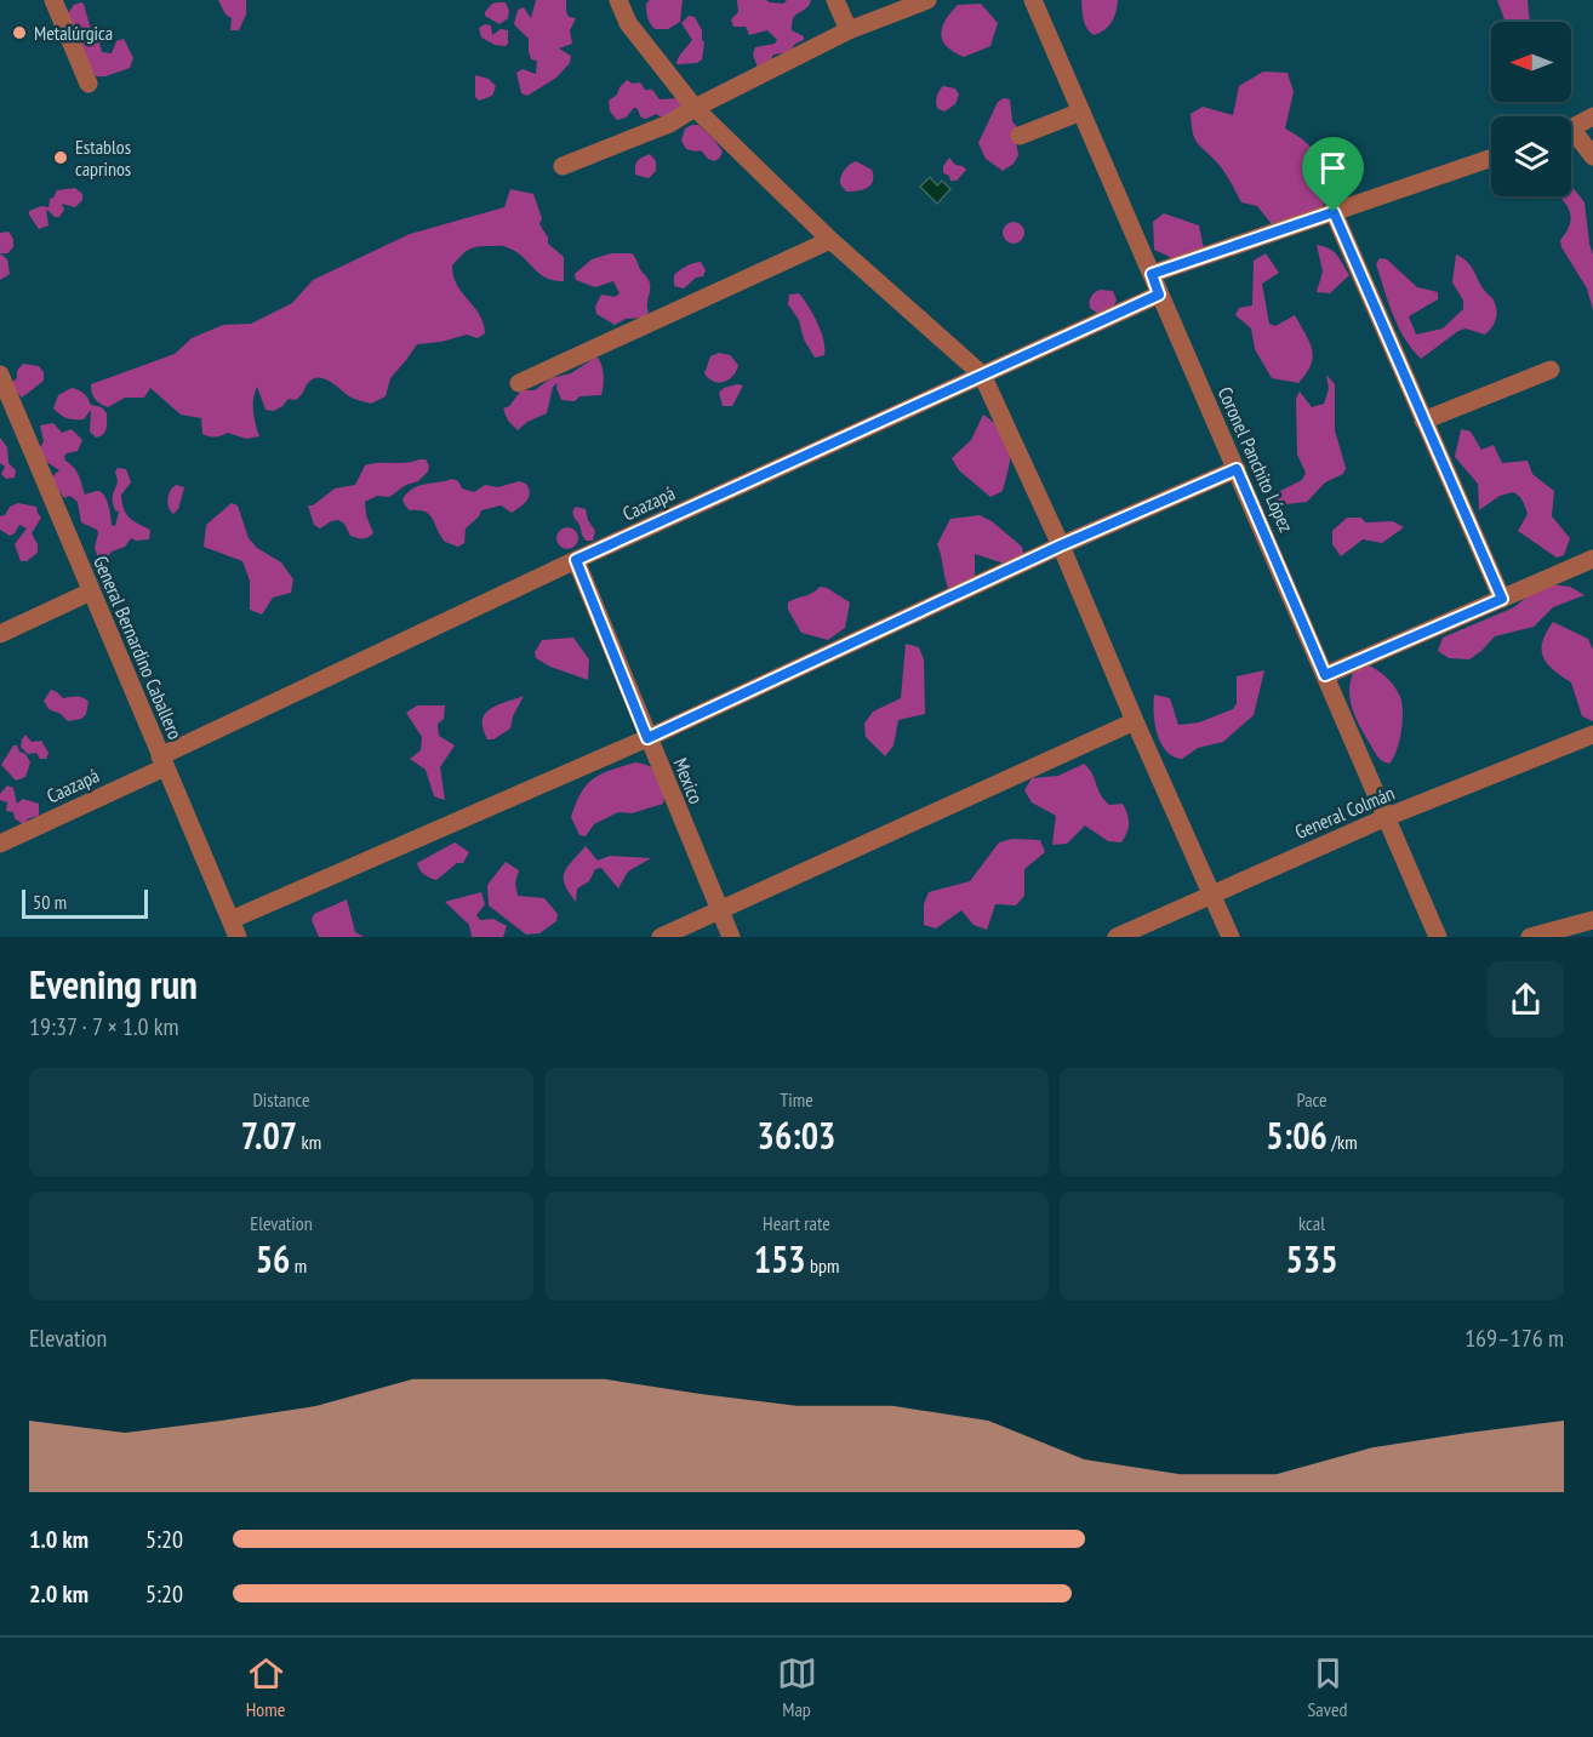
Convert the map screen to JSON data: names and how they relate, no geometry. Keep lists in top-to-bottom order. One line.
{"streets":{"street":["Coronel Panchito López","Caazapá","General Bernardino Caballero","Mexico","General Colmán"]},"crossings":[["Coronel Panchito López","Caazapá"],["Coronel Panchito López","General Colmán"],["Caazapá","General Bernardino Caballero"],["Caazapá","Mexico"]],"places":["Metalúrgica","Establos caprinos"],"scale_bar":"50 m","north":"left","page":{"scale":"50 m","heading":["Evening run","19:37 · 7 × 1.0 km"],"stats":[["Distance","7.07 km"],["Time","36:03"],["Pace","5:06 /km"],["Elevation","56 m"],["Heart rate","153 bpm"],["kcal","535"]],"chart":["Elevation","169–176 m"],"list":[{"name":"1.0 km","note":"5:20"},{"name":"2.0 km","note":"5:20"}],"tabs":["Home","Map","Saved"]}}
